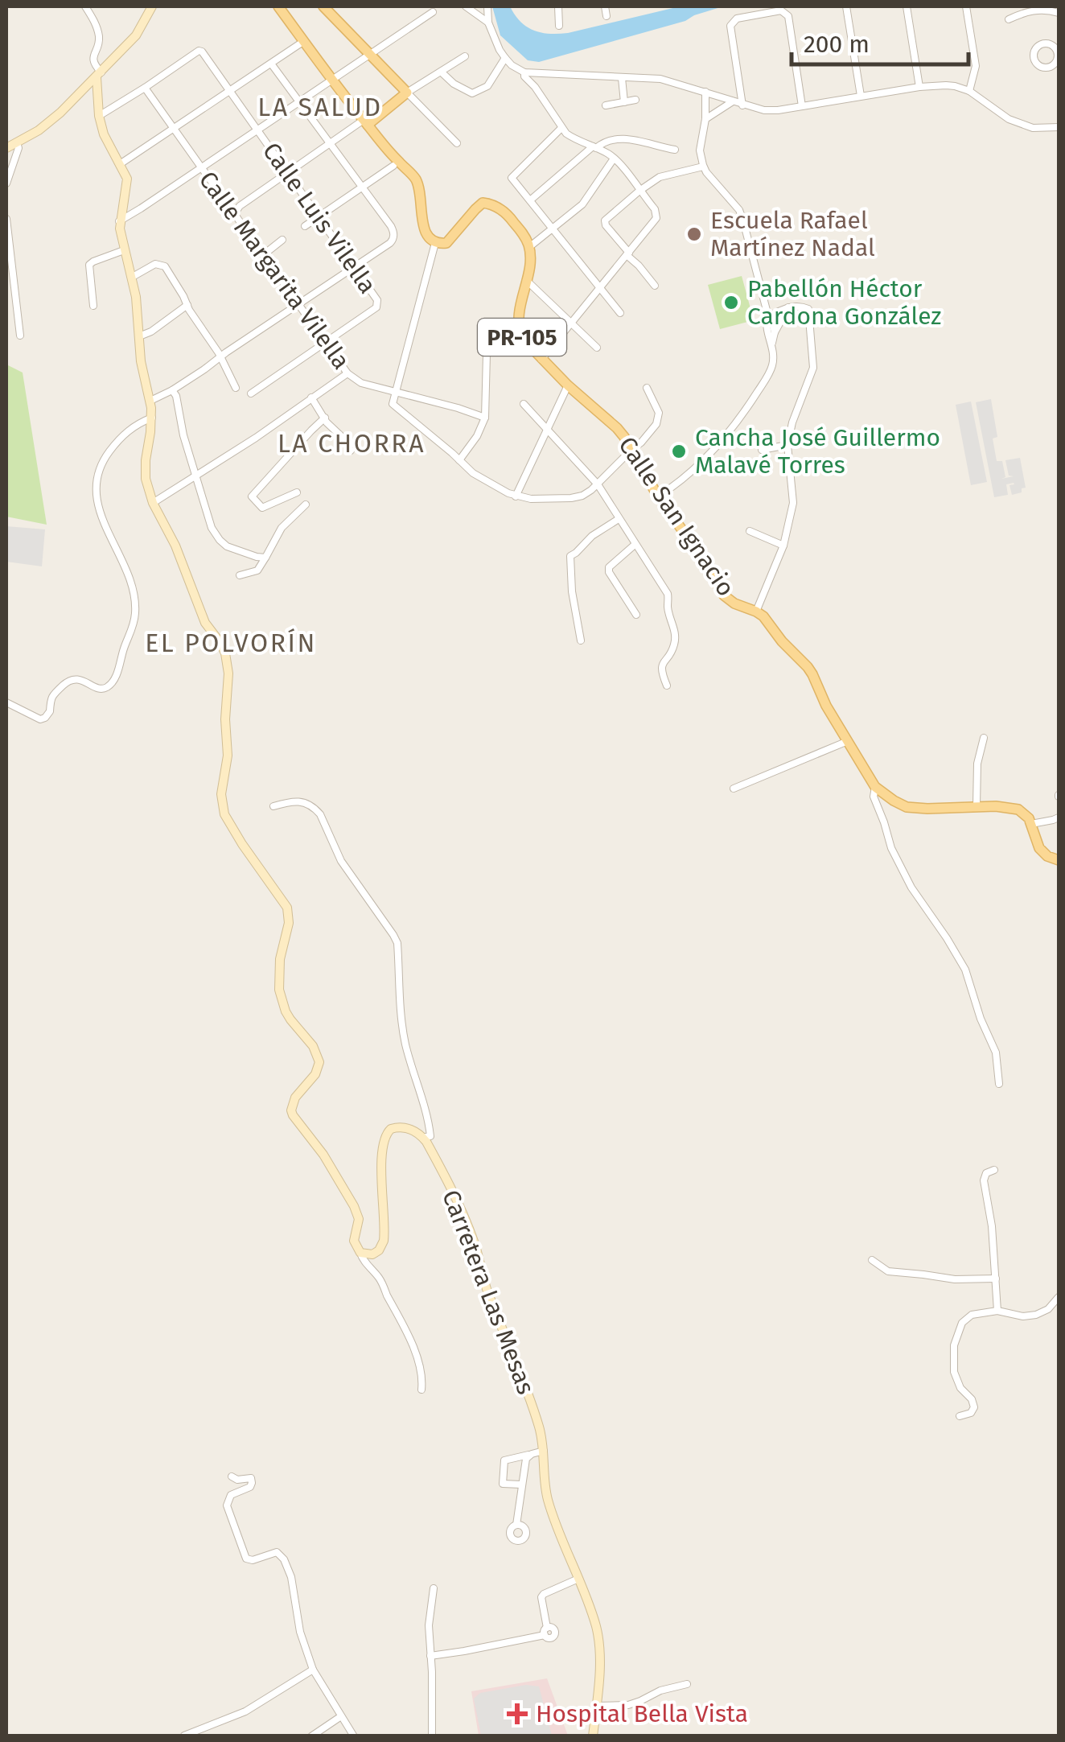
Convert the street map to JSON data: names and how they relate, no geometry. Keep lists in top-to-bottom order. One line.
{"streets":{"main road":["PR-105","Calle San Ignacio"],"street":["Calle Luis Vilella","Calle Margarita Vilella","Carretera Las Mesas"]},"crossings":[["Calle Luis Vilella","Calle Margarita Vilella"],["PR-105","Calle San Ignacio"]],"districts":["LA SALUD","LA CHORRA","EL POLVORÍN"],"places":{"other":["Escuela Rafael Martínez Nadal","Pabellón Héctor Cardona González","Cancha José Guillermo Malavé Torres"],"health":["Hospital Bella Vista"]},"scale_bar":"200 m"}
